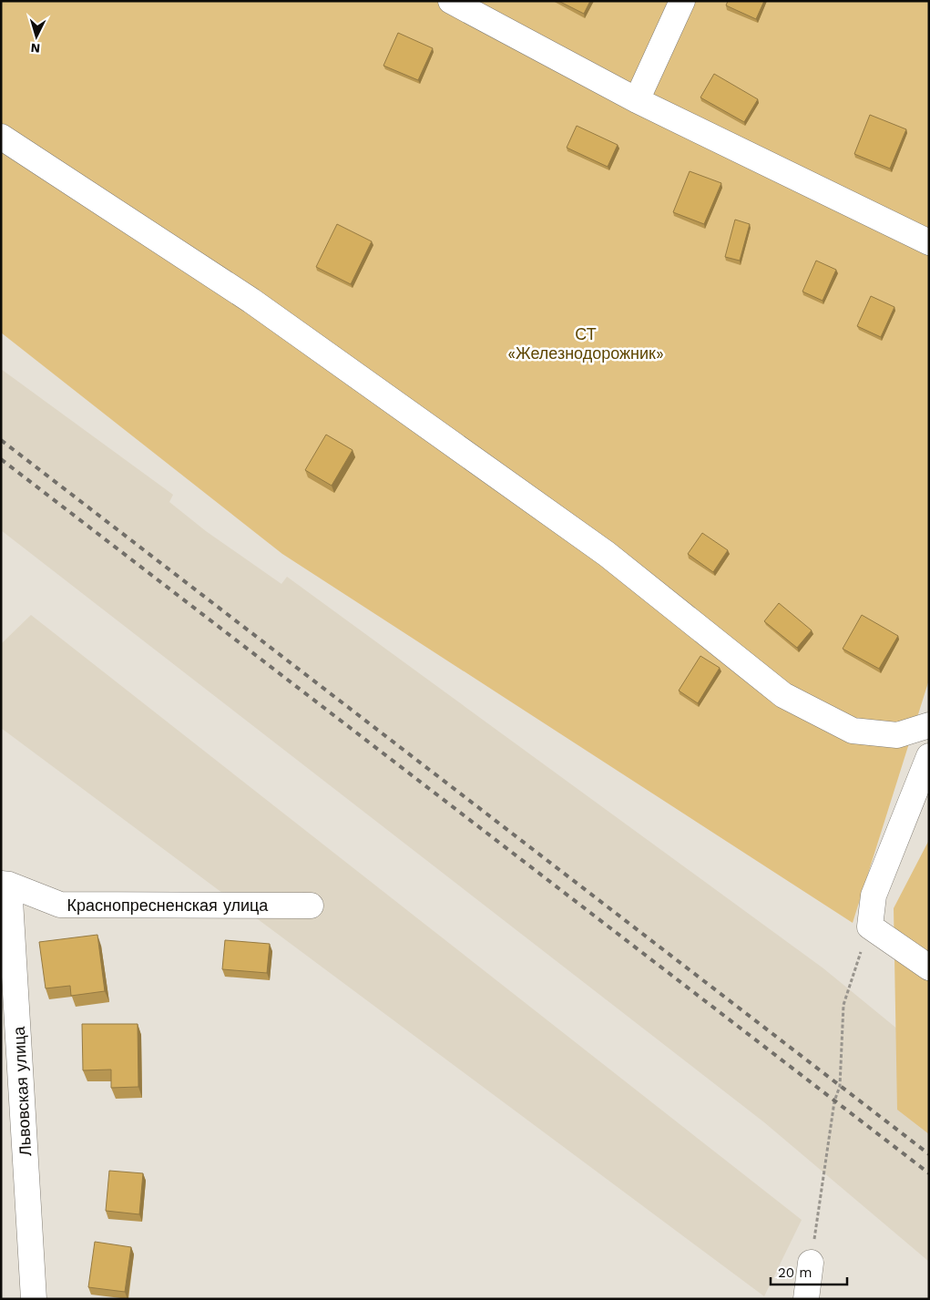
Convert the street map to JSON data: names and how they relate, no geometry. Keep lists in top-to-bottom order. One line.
{"streets":{"street":["Краснопресненская улица","Львовская улица"]},"crossings":[["Краснопресненская улица","Львовская улица"]],"parks":["СТ «Железнодорожник»"],"scale_bar":"20 m","north":"bottom"}
